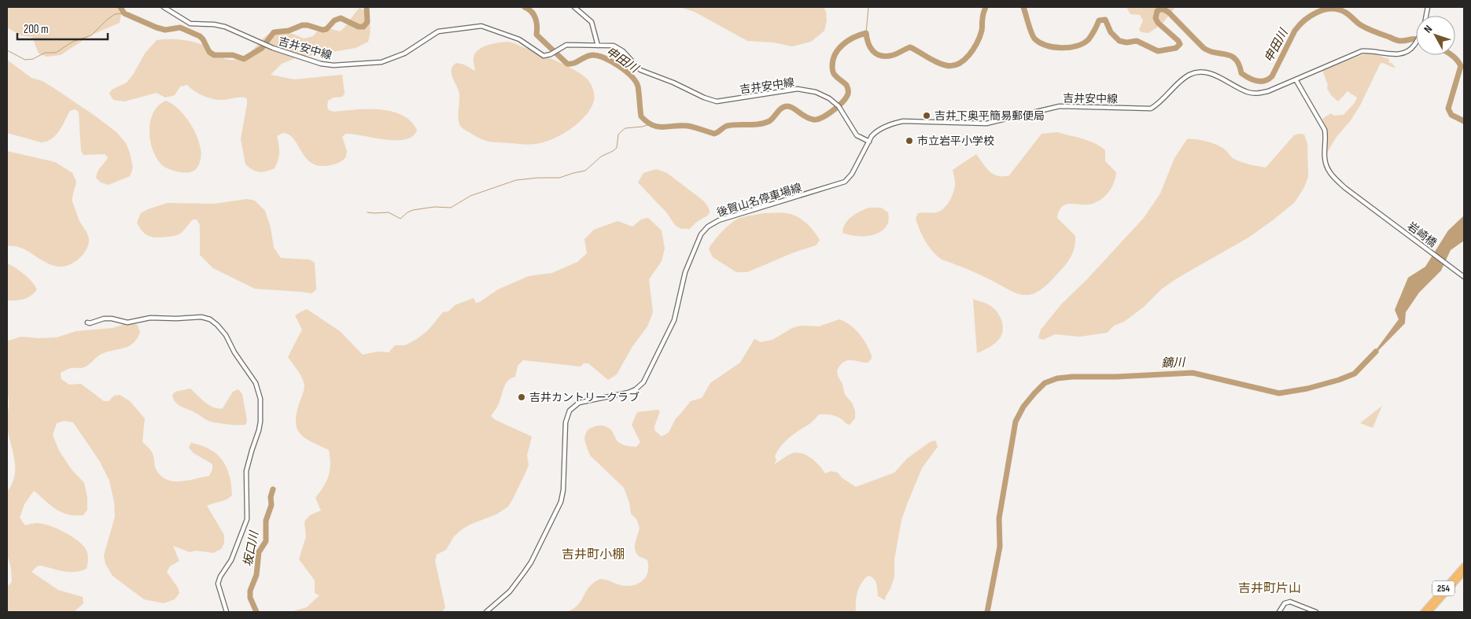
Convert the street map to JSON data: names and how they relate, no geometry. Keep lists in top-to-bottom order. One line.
{"streets":{"highway":["254"],"main road":["吉井安中線","後賀山名停車場線","岩崎橋"]},"crossings":[["吉井安中線","後賀山名停車場線"],["吉井安中線","岩崎橋"]],"districts":["吉井町小棚","吉井町片山"],"water":["申田川","鏑川","坂口川"],"places":["吉井下奥平簡易郵便局","市立岩平小学校","吉井カントリークラブ"],"scale_bar":"200 m","north":"top left"}
